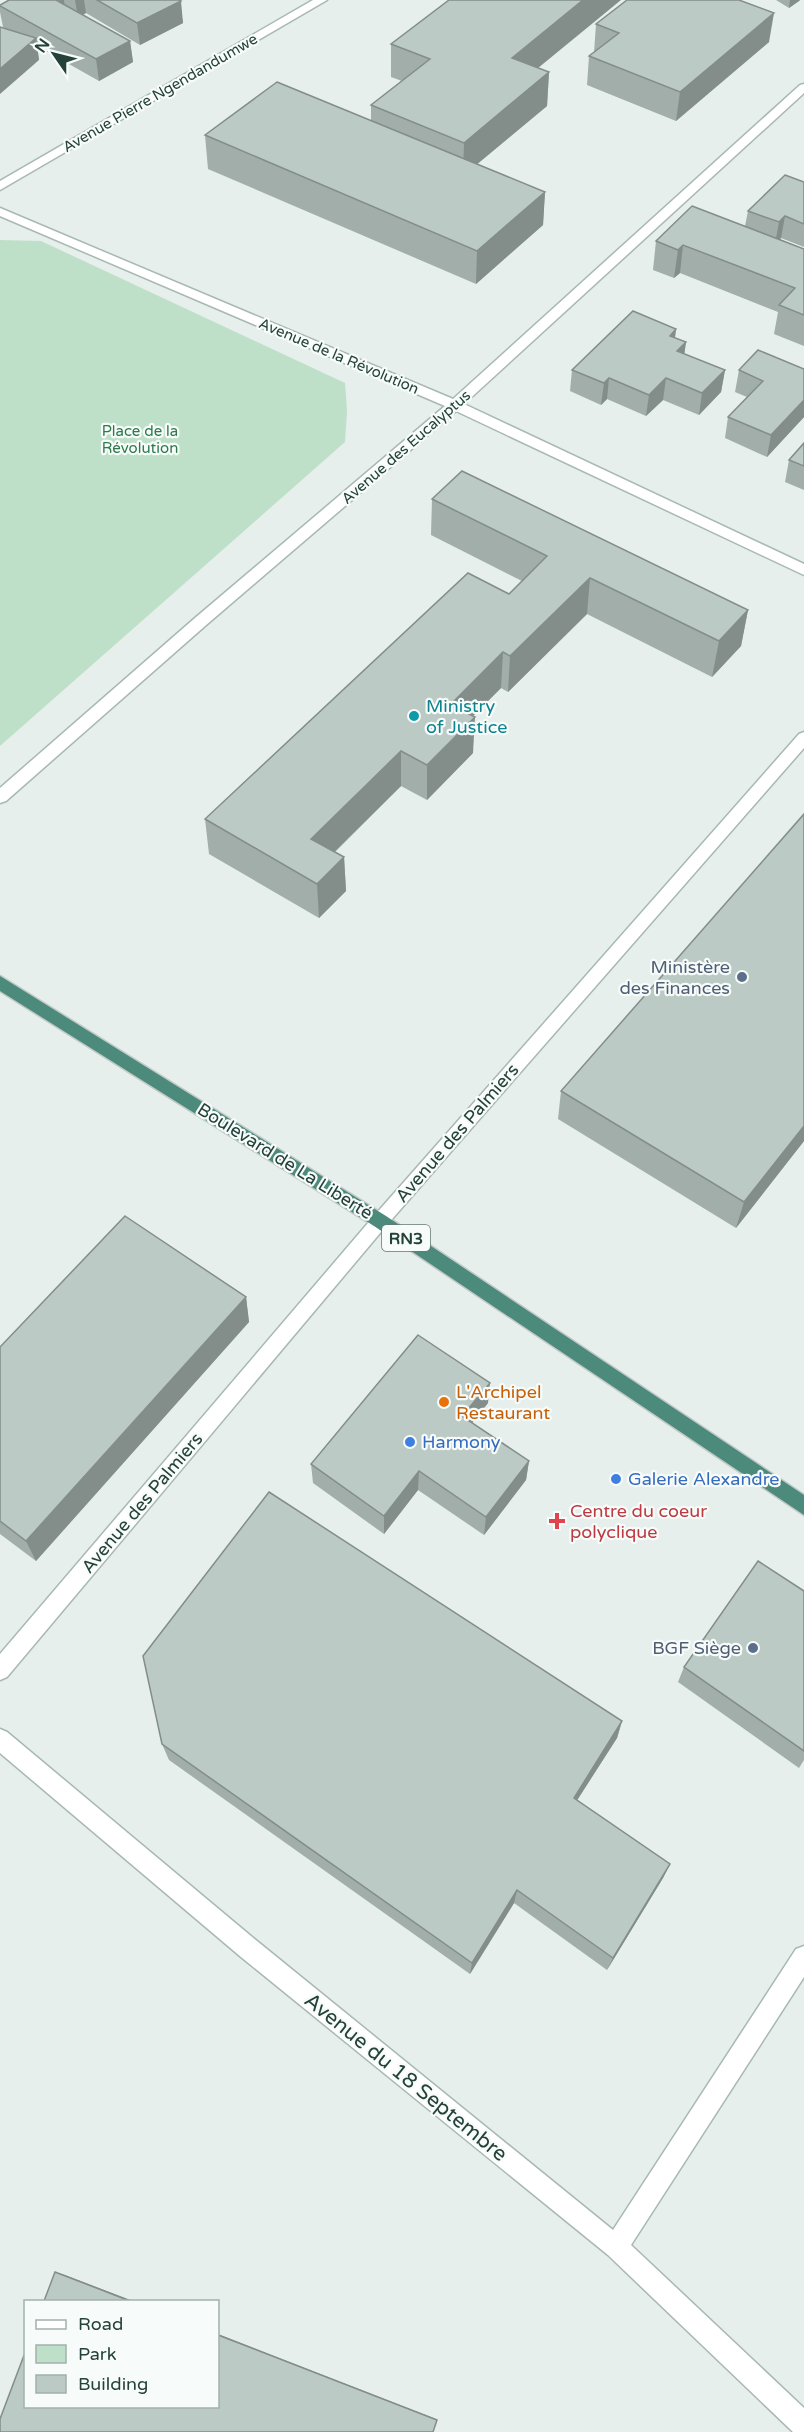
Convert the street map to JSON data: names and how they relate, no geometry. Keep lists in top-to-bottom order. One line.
{"streets":{"highway":["Boulevard de La Liberté","RN3"],"street":["Avenue Pierre Ngendandumwe","Avenue de la Révolution","Avenue des Eucalyptus","Avenue des Palmiers","Avenue du 18 Septembre"]},"crossings":[["Avenue de la Révolution","Avenue des Eucalyptus"],["Avenue des Palmiers","Boulevard de La Liberté"]],"parks":["Place de la Révolution"],"places":{"other":["Ministry of Justice","Ministère des Finances","L'Archipel Restaurant","Harmony","Galerie Alexandre","BGF Siège"],"health":["Centre du coeur polyclique"]},"legend":["Road","Park","Building"],"north":"top left"}
